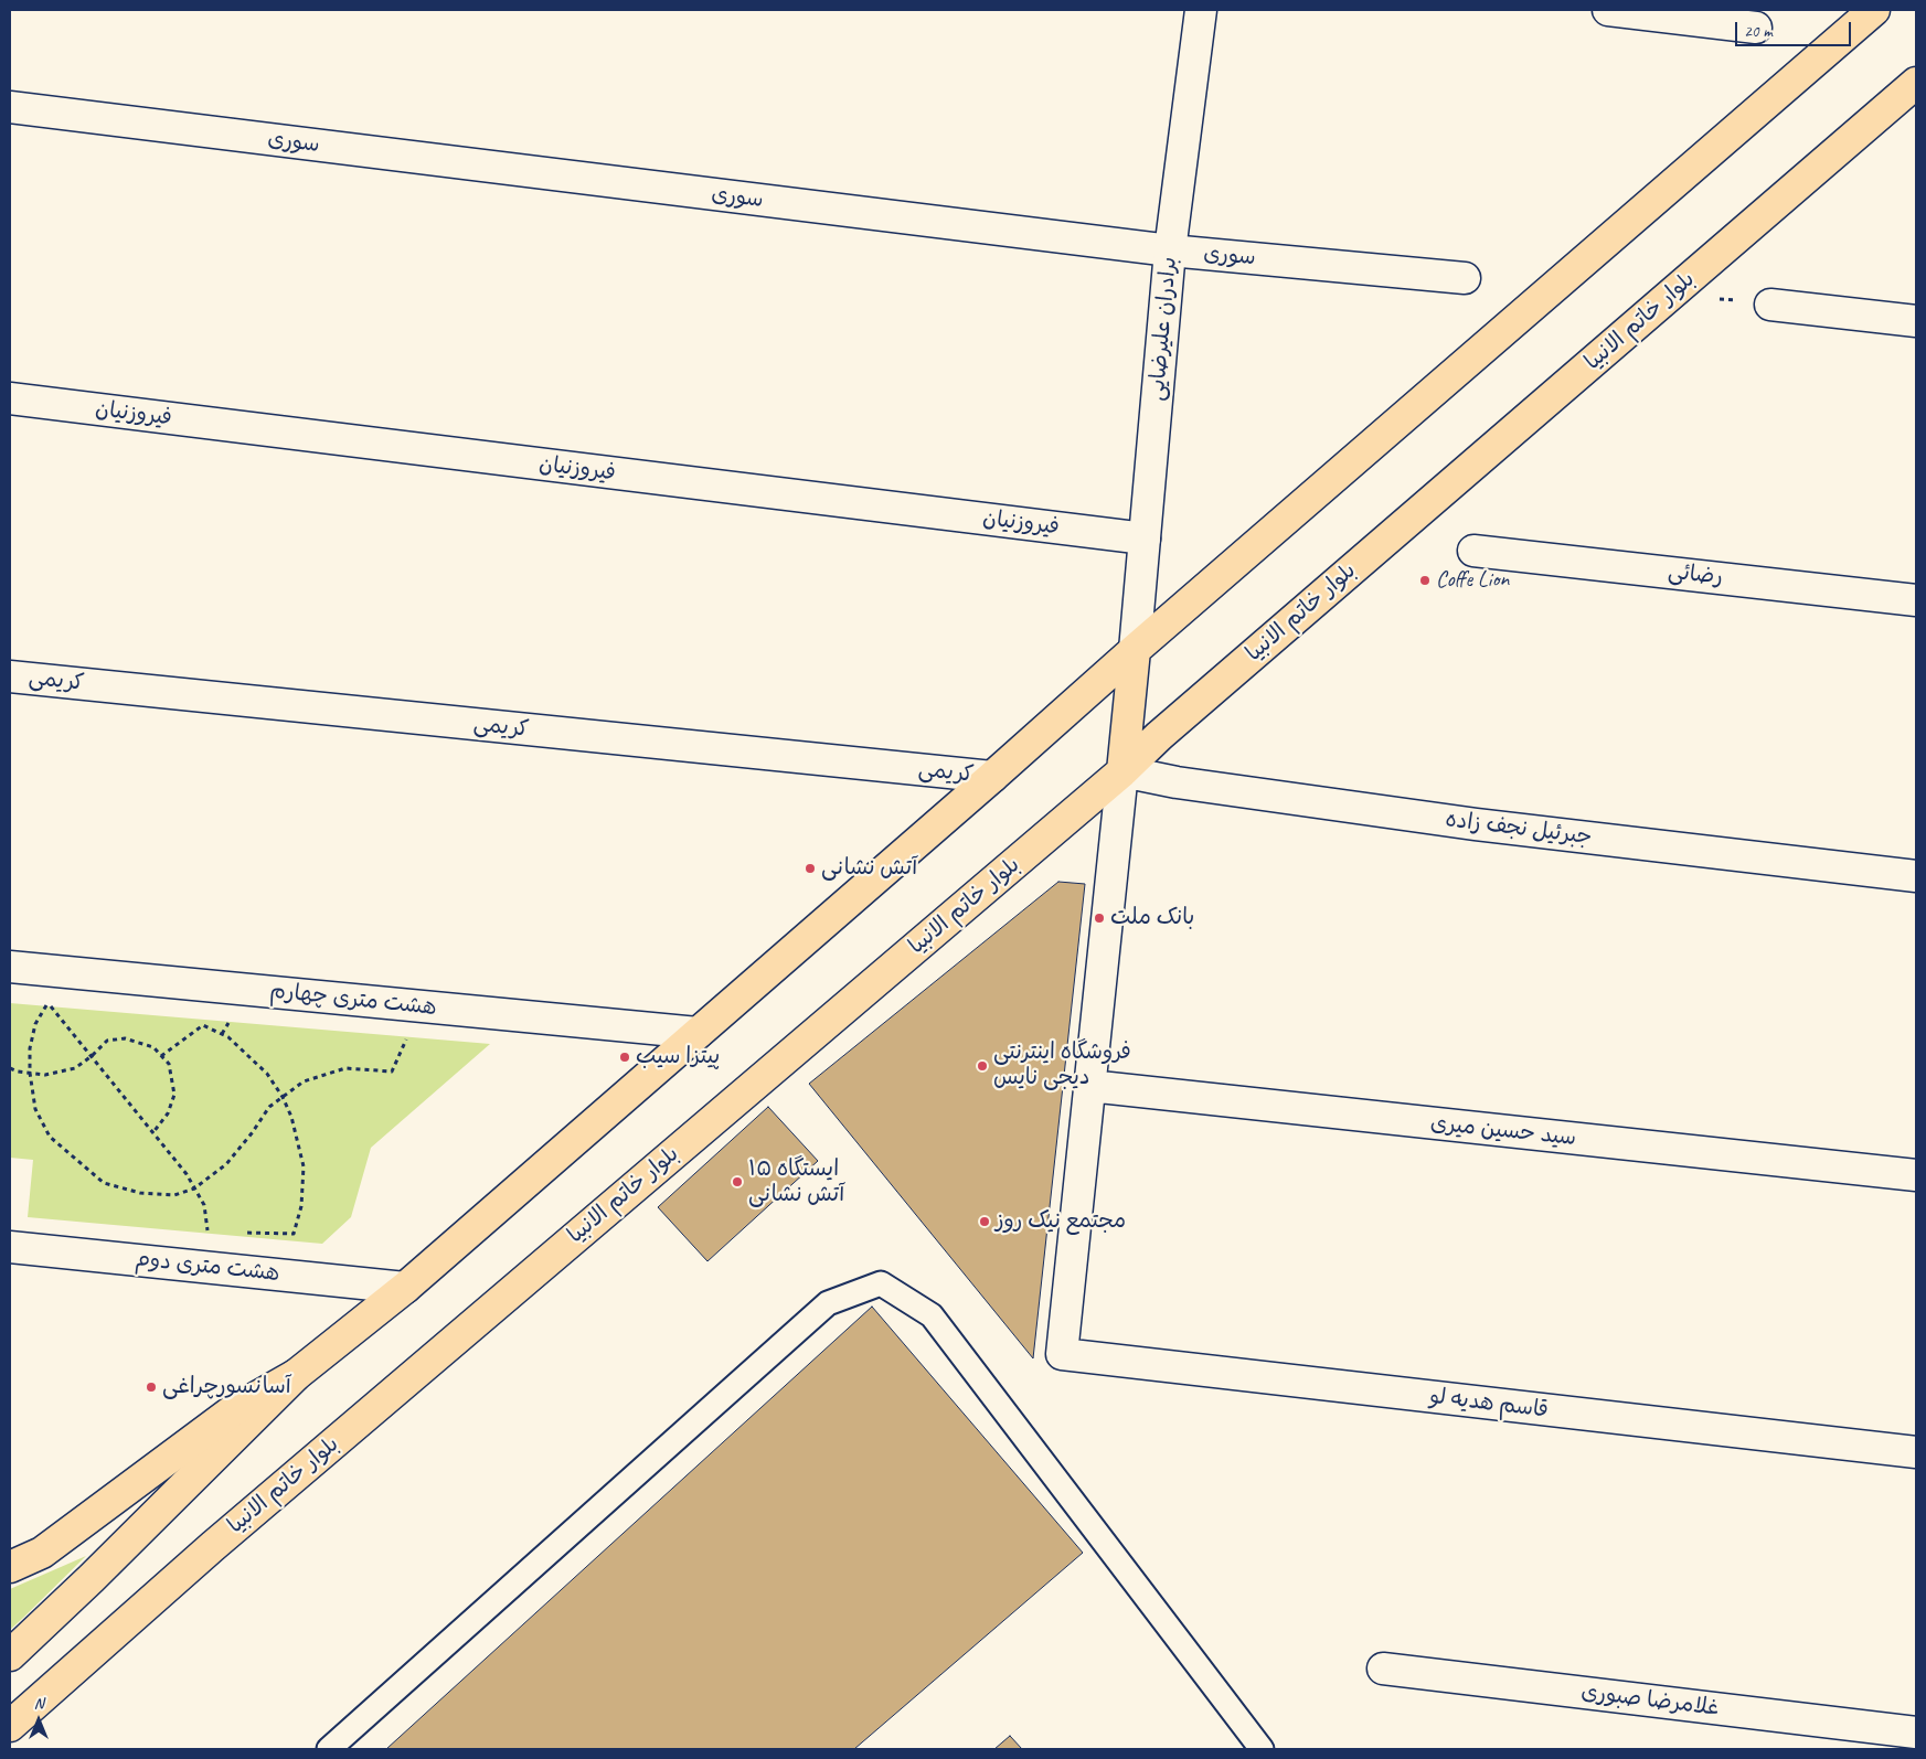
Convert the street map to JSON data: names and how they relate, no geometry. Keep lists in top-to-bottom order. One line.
{"streets":{"main road":["بلوار خاتم الانبیا"],"street":["سوری","برادران علیرضایی","فیروزنیان","رضائی","کریمی","جبرئیل نجف زاده","هشت متری چهارم","سید حسین میری","هشت متری دوم","قاسم هدیه لو","غلامرضا صبوری"]},"crossings":[["سوری","برادران علیرضایی"],["بلوار خاتم الانبیا","جبرئیل نجف زاده"],["برادران علیرضایی","فیروزنیان"],["سید حسین میری","قاسم هدیه لو"]],"places":["Coffe Lion","آتش نشانی","بانک ملت","پیتزا سیب","فروشگاه اینترنتی دیجی نایس","ایستگاه ۱۵ آتش نشانی","مجتمع نیک‌ روز","آسانسورچراغی"],"scale_bar":"20 m","north":"top"}
